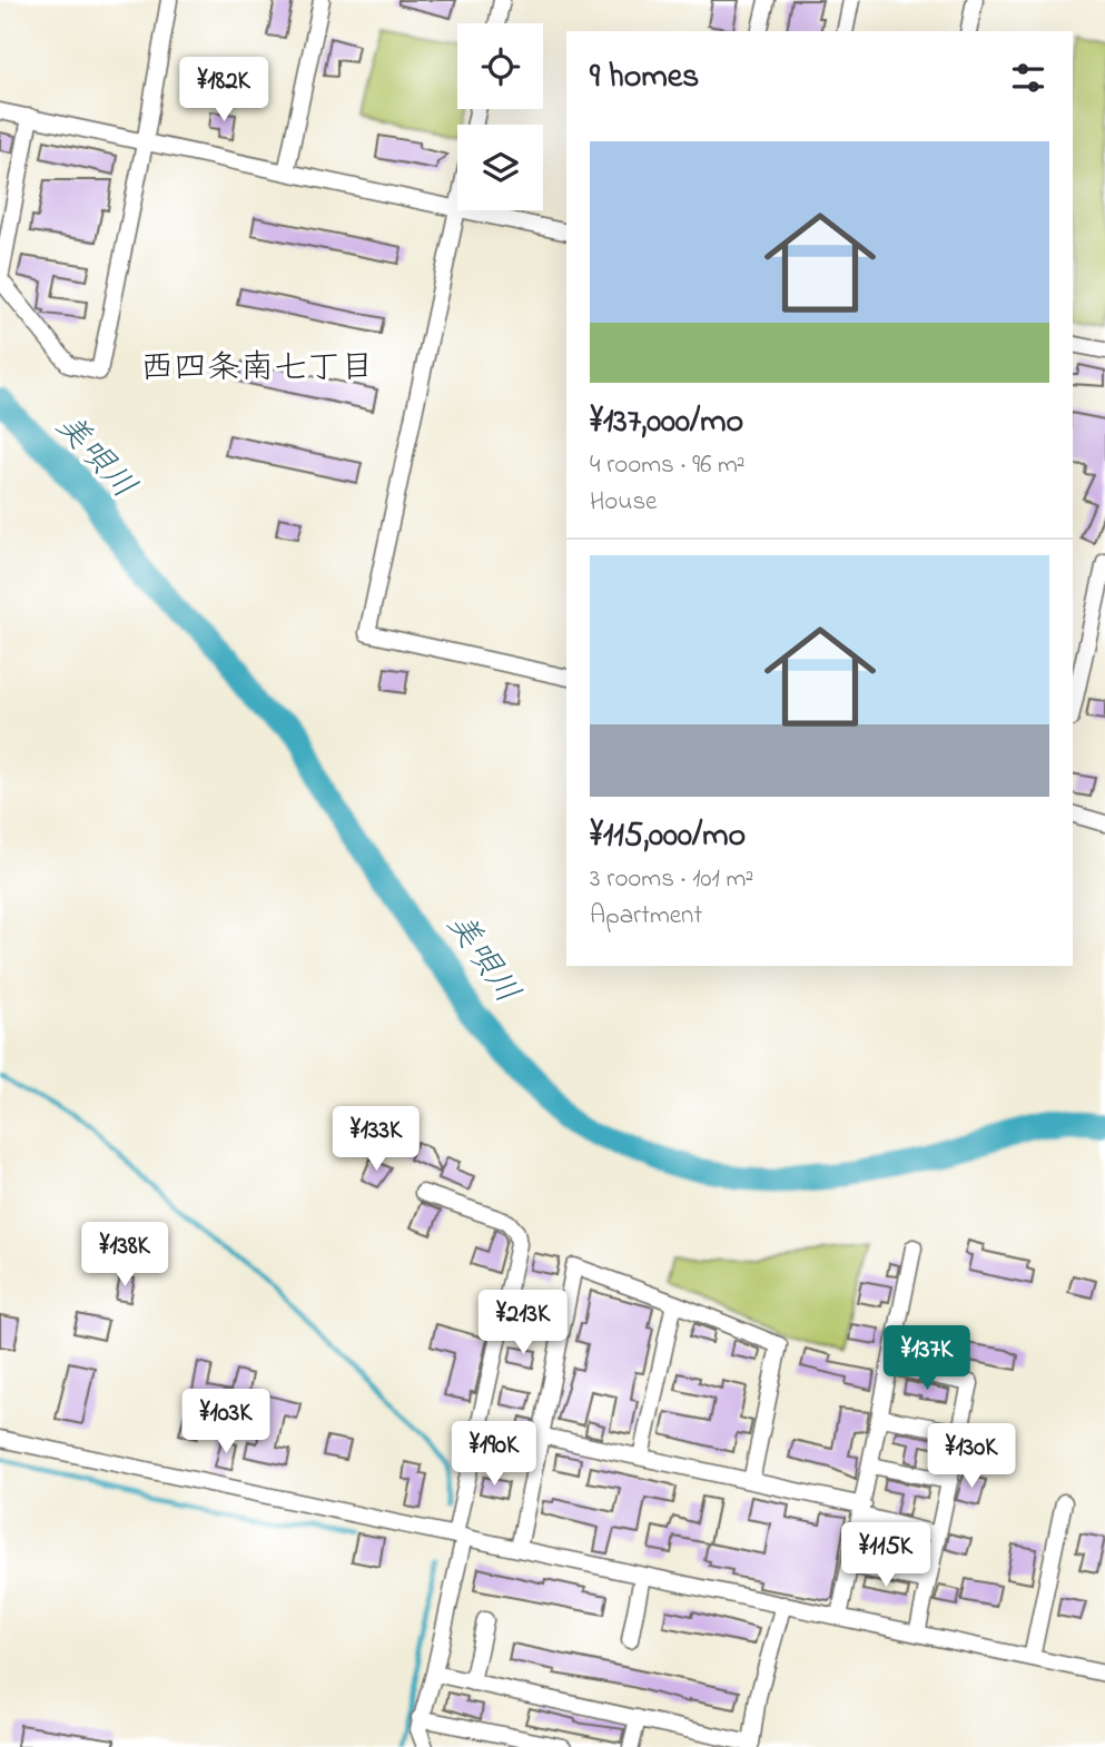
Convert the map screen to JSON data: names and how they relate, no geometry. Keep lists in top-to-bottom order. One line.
{"districts":["西四条南七丁目"],"water":["美唄川"],"page":{"heading":"9 homes","price":["¥182K","¥133K","¥138K","¥213K","¥137K","¥103K","¥190K","¥130K","¥115K"],"list":[{"name":"¥137,000/mo","note":"4 rooms · 96 m² · House"},{"name":"¥115,000/mo","note":"3 rooms · 101 m² · Apartment"}]}}
